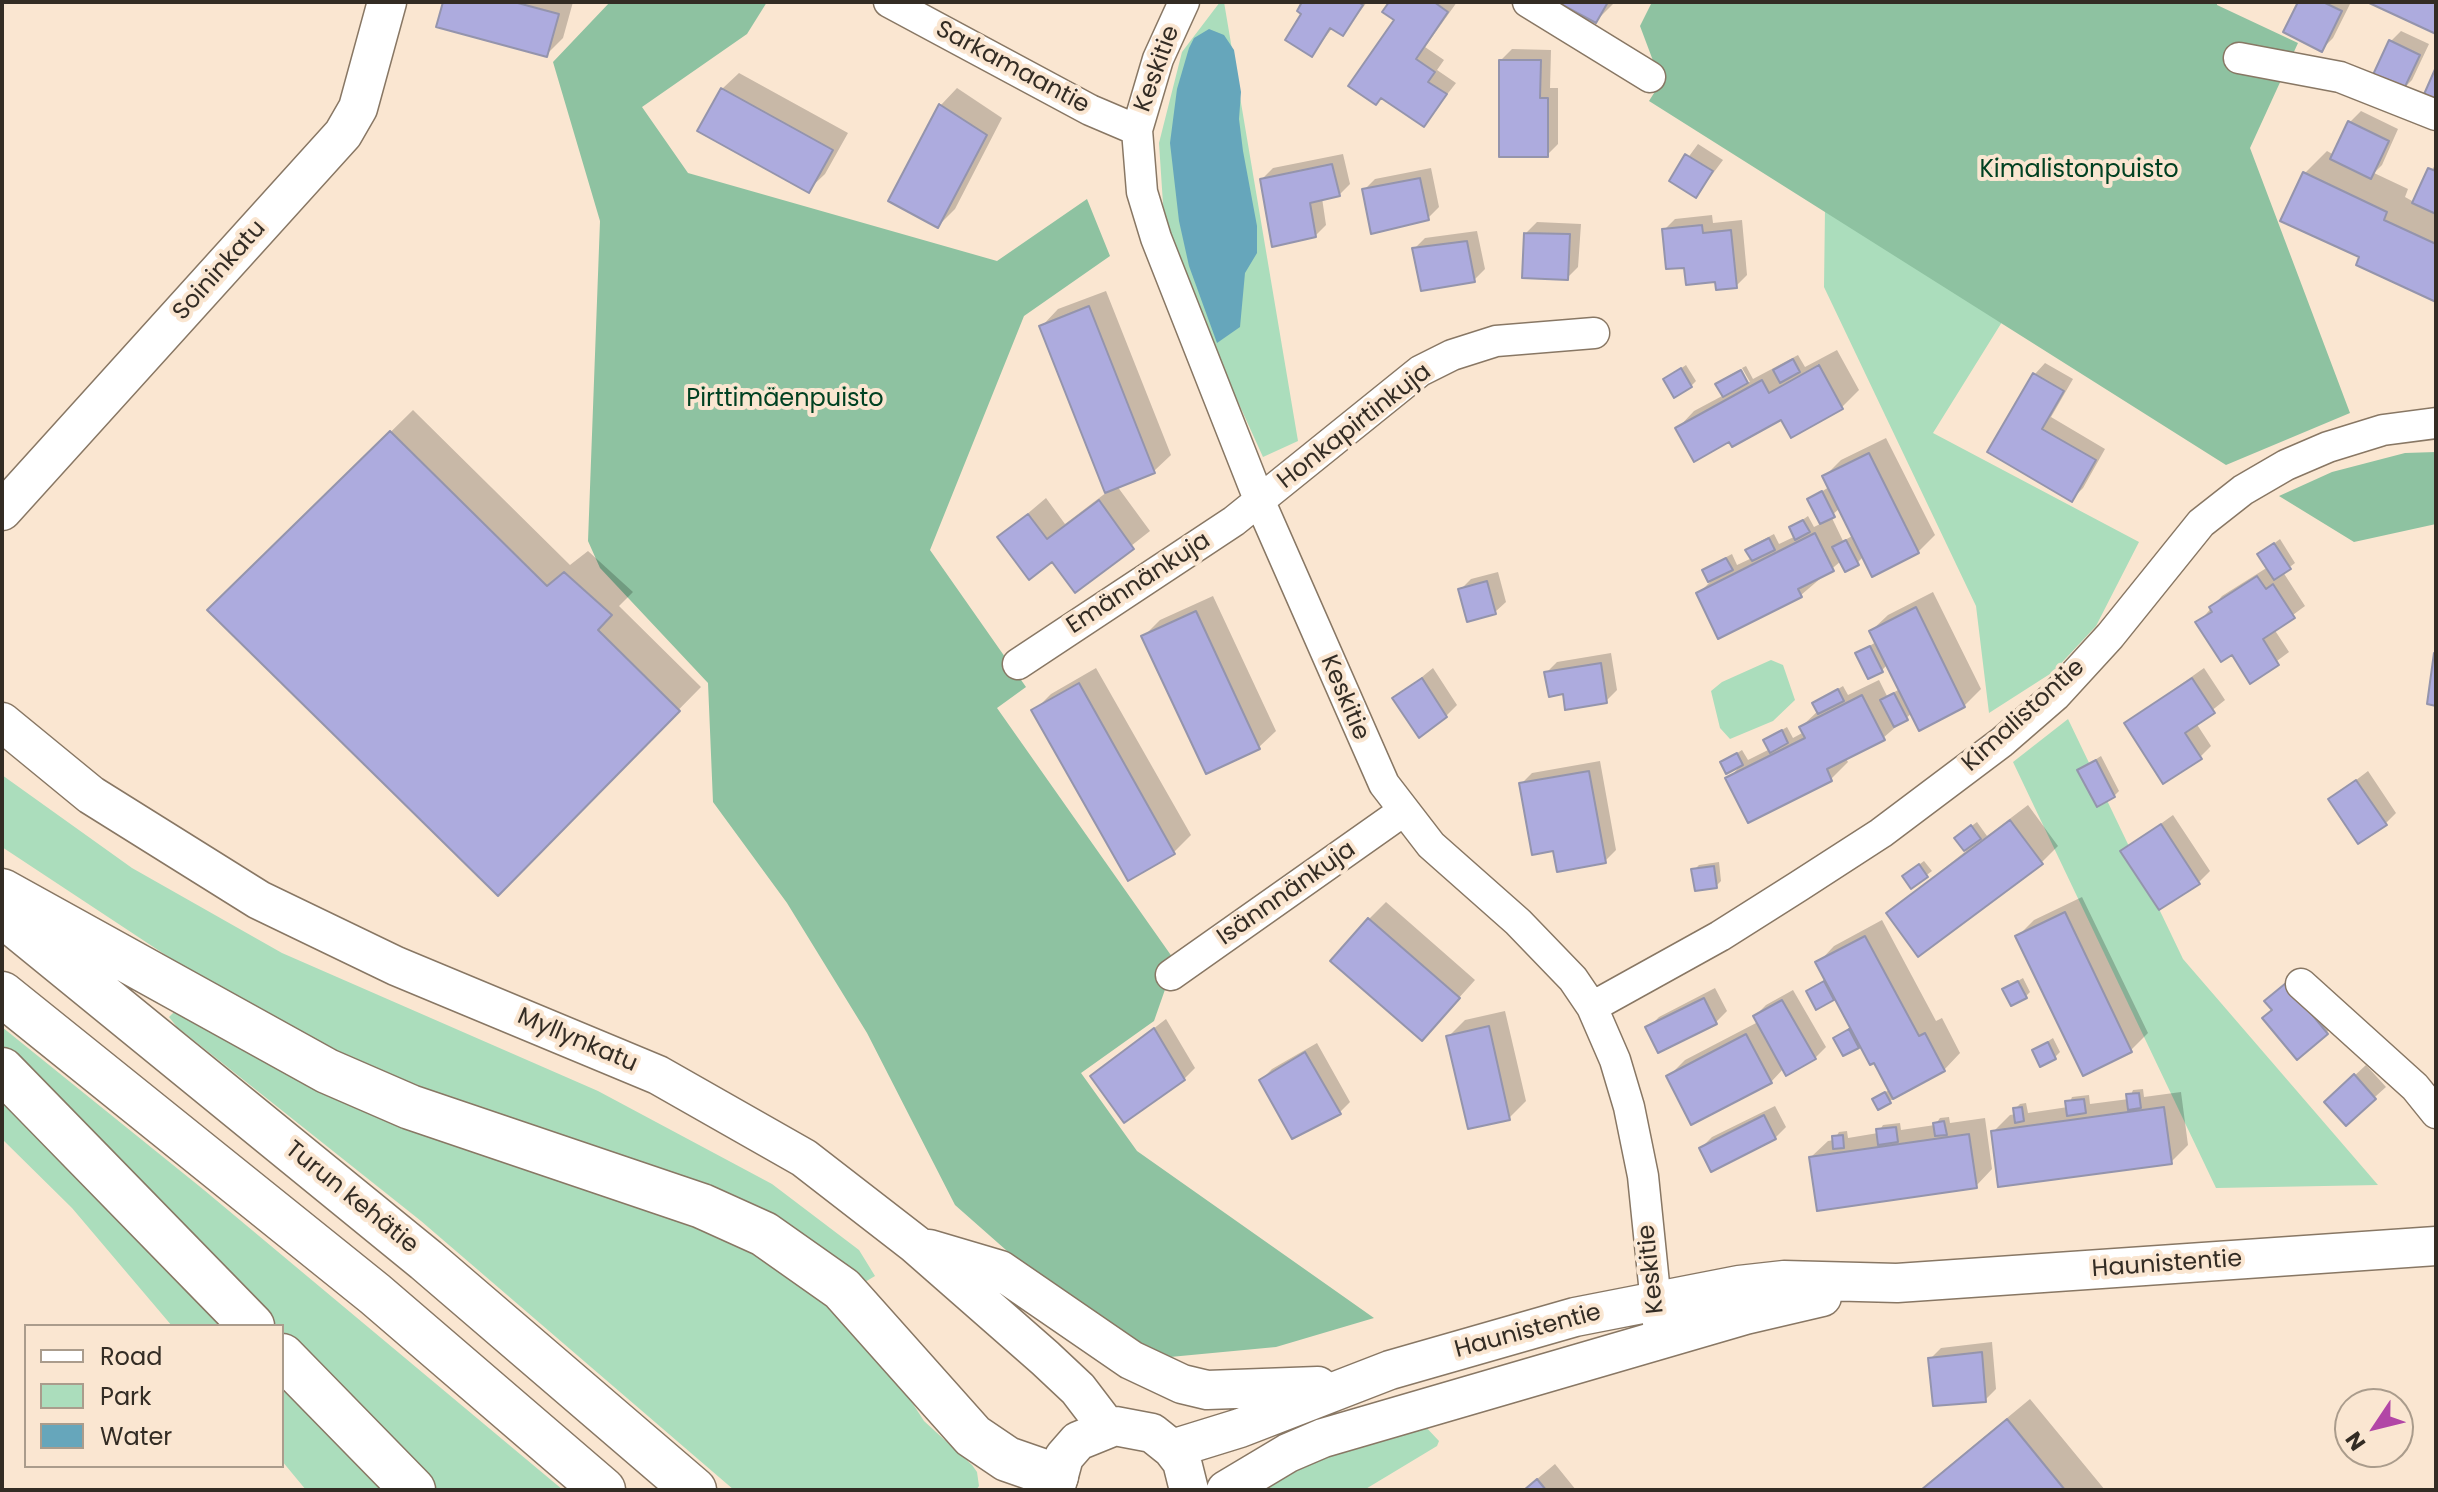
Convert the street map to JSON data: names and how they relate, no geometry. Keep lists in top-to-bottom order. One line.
{"streets":{"highway":["Turun kehätie"],"street":["Sarkamaantie","Keskitie","Soininkatu","Honkapirtinkuja","Emännänkuja","Kimalistontie","Isännnänkuja","Myllynkatu","Haunistentie"]},"crossings":[["Sarkamaantie","Keskitie"],["Keskitie","Honkapirtinkuja"],["Keskitie","Emännänkuja"],["Keskitie","Kimalistontie"],["Keskitie","Isännnänkuja"],["Keskitie","Haunistentie"],["Honkapirtinkuja","Emännänkuja"]],"parks":["Kimalistonpuisto","Pirttimäenpuisto"],"legend":["Road","Park","Water"],"north":"bottom left"}
